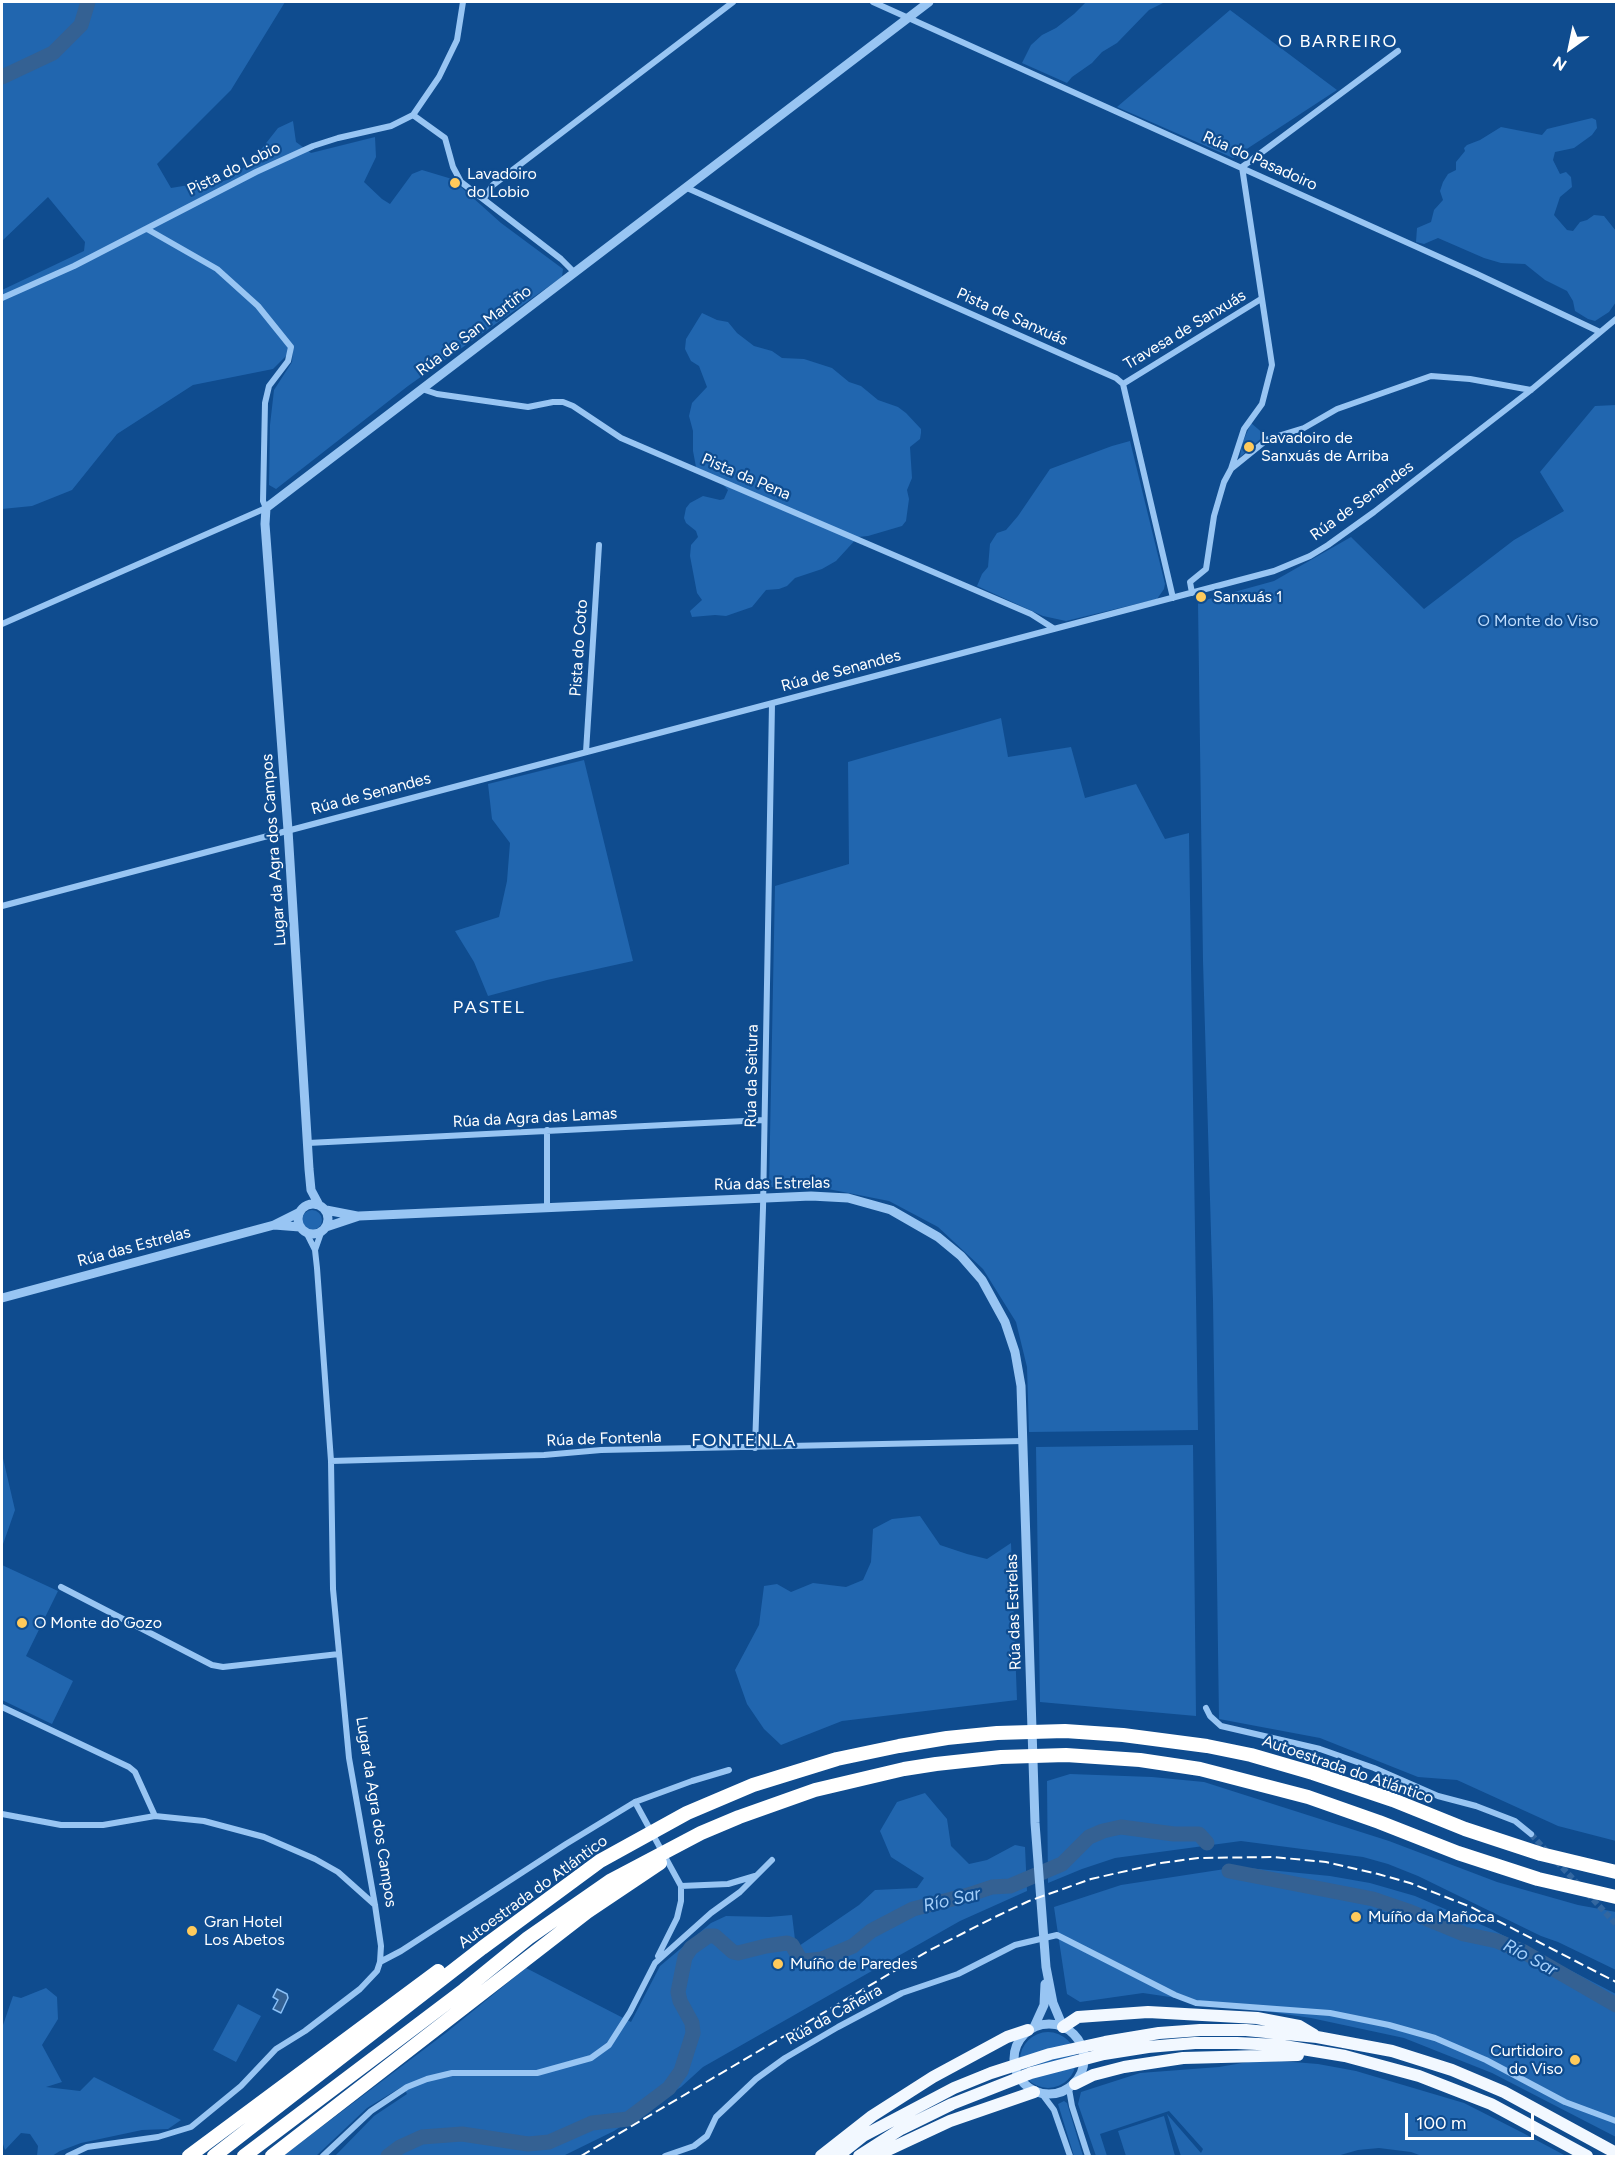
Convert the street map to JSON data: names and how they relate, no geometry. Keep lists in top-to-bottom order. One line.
{"streets":{"highway":["Autoestrada do Atlántico"],"street":["Rúa do Pasadoiro","Pista do Lobio","Pista de Sanxuás","Travesa de Sanxuás","Rúa de San Martiño","Pista da Pena","Rúa de Senandes","Pista do Coto","Lugar da Agra dos Campos","Rúa da Seitura","Rúa da Agra das Lamas","Rúa das Estrelas","Rúa de Fontenla","Rúa da Cañeira"]},"crossings":[["Rúa do Pasadoiro","Travesa de Sanxuás"],["Rúa do Pasadoiro","Rúa de San Martiño"],["Rúa do Pasadoiro","Rúa de Senandes"],["Pista de Sanxuás","Travesa de Sanxuás"],["Pista de Sanxuás","Rúa de San Martiño"],["Travesa de Sanxuás","Rúa de Senandes"],["Rúa de San Martiño","Pista da Pena"],["Rúa de San Martiño","Lugar da Agra dos Campos"],["Pista da Pena","Rúa de Senandes"],["Rúa de Senandes","Pista do Coto"],["Rúa de Senandes","Lugar da Agra dos Campos"],["Rúa de Senandes","Rúa da Seitura"],["Lugar da Agra dos Campos","Rúa da Agra das Lamas"],["Lugar da Agra dos Campos","Rúa das Estrelas"],["Lugar da Agra dos Campos","Rúa de Fontenla"],["Rúa da Seitura","Rúa da Agra das Lamas"],["Rúa da Seitura","Rúa das Estrelas"],["Rúa da Seitura","Rúa de Fontenla"],["Rúa das Estrelas","Rúa de Fontenla"],["Rúa das Estrelas","Rúa da Cañeira"]],"districts":["O BARREIRO","PASTEL","FONTENLA"],"water":["Río Sar"],"parks":["O Monte do Viso"],"places":["Lavadoiro do Lobio","Lavadoiro de Sanxuás de Arriba","Sanxuás 1","O Monte do Gozo","Muíño da Mañoca","Gran Hotel Los Abetos","Muíño de Paredes","Curtidoiro do Viso"],"scale_bar":"100 m","north":"bottom left"}
